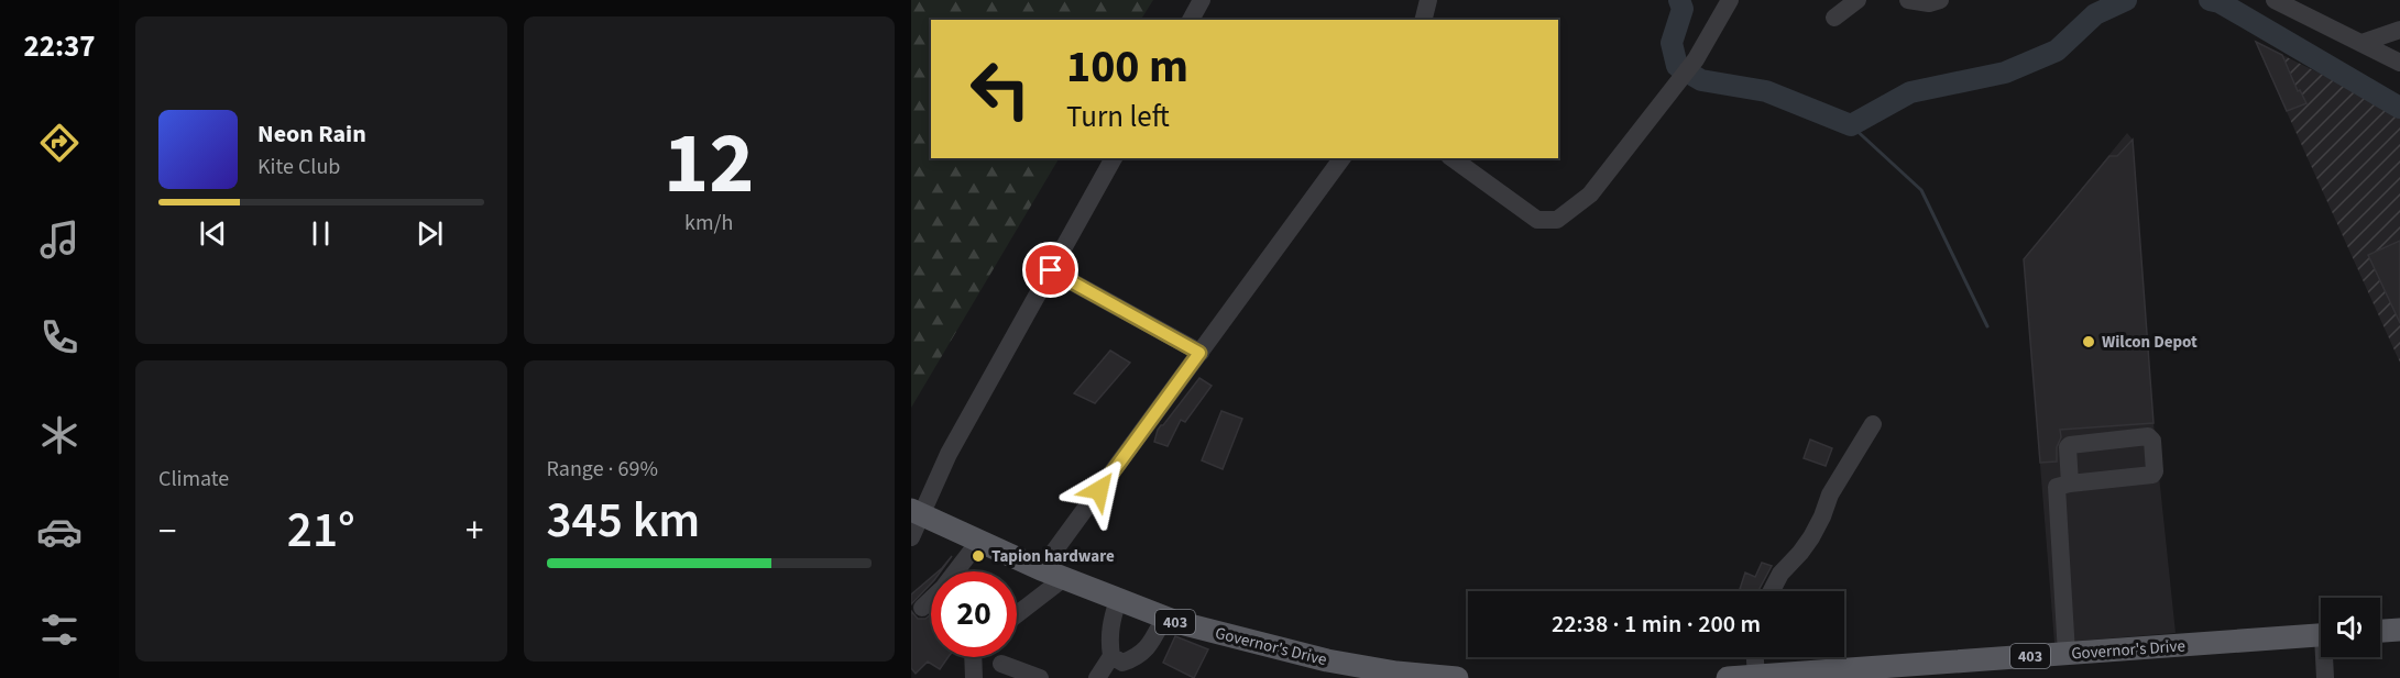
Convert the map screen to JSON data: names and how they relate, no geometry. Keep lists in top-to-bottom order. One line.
{"streets":{"main road":["403","Governor's Drive"]},"places":["Wilcon Depot","Tapion hardware"],"page":{"tabs":"22:37","tile":[["12","km/h"],"Climate",["Range · 69%","345 km"]],"turn":["100 m","Turn left"],"song":["Neon Rain","Kite Club"],"heat":["−","21°","+"],"limit":"20","trip":"22:38 · 1 min · 200 m"}}
